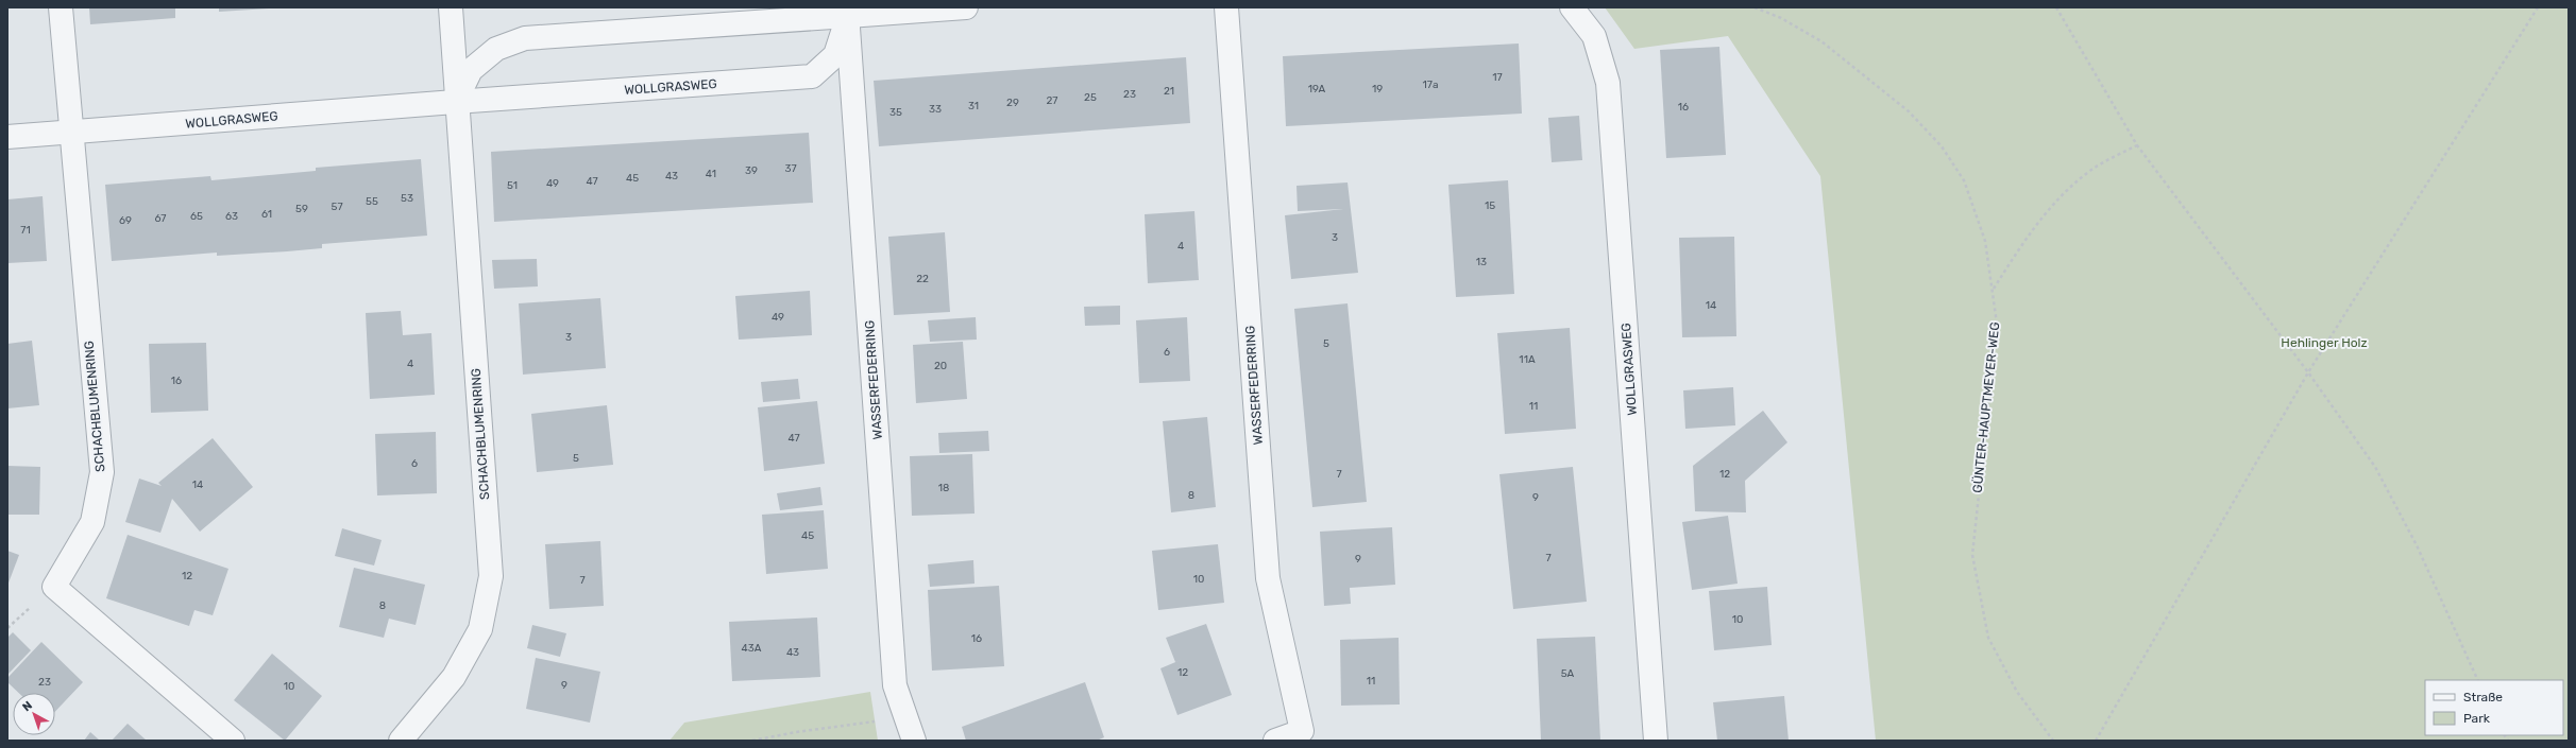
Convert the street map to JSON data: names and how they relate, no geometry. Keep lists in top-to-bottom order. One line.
{"streets":{"street":["WOLLGRASWEG","WASSERFEDERRING","SCHACHBLUMENRING"],"path":["GÜNTER-HAUPTMEYER-WEG"]},"crossings":[["WOLLGRASWEG","WASSERFEDERRING"],["WOLLGRASWEG","SCHACHBLUMENRING"]],"parks":["Hehlinger Holz"],"house_numbers":["17","17a","19A","19","21","23","25","27","29","31","16","33","35","37","39","41","43","45","47","49","51","53","55","15","57","59","61","65","63","67","69","71","3","4","13","22","14","49","3","5","6","11A","4","20","16","11","47","5","6","7","12","14","18","8","9","45","7","9","12","10","7","8","10","16","43A","43","12","5A","11","23","9","10"],"legend":["Straße","Park"],"north":"top left"}
